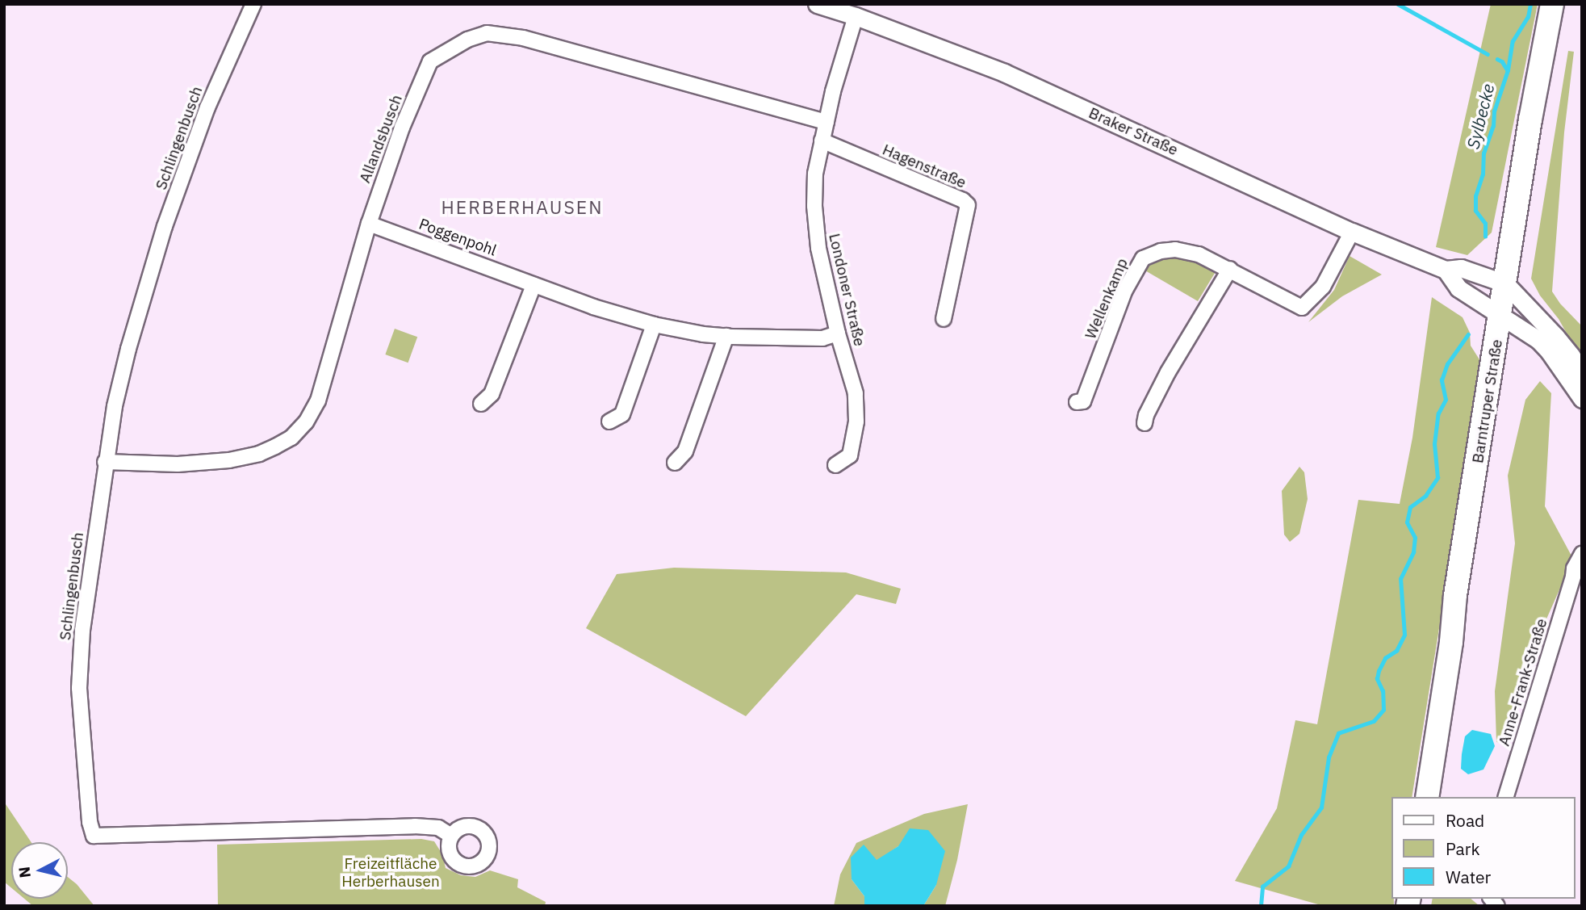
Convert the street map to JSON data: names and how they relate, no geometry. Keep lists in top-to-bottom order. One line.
{"streets":{"main road":["Barntruper Straße"],"street":["Braker Straße","Schlingenbusch","Allandsbusch","Hagenstraße","Poggenpohl","Londoner Straße","Wellenkamp","Anne-Frank-Straße"]},"crossings":[["Braker Straße","Londoner Straße"],["Braker Straße","Wellenkamp"],["Braker Straße","Barntruper Straße"],["Schlingenbusch","Allandsbusch"],["Allandsbusch","Poggenpohl"],["Allandsbusch","Londoner Straße"],["Hagenstraße","Londoner Straße"],["Poggenpohl","Londoner Straße"]],"districts":["HERBERHAUSEN"],"water":["Sylbecke"],"parks":["Freizeitfläche Herberhausen"],"legend":["Road","Park","Water"],"north":"left"}
